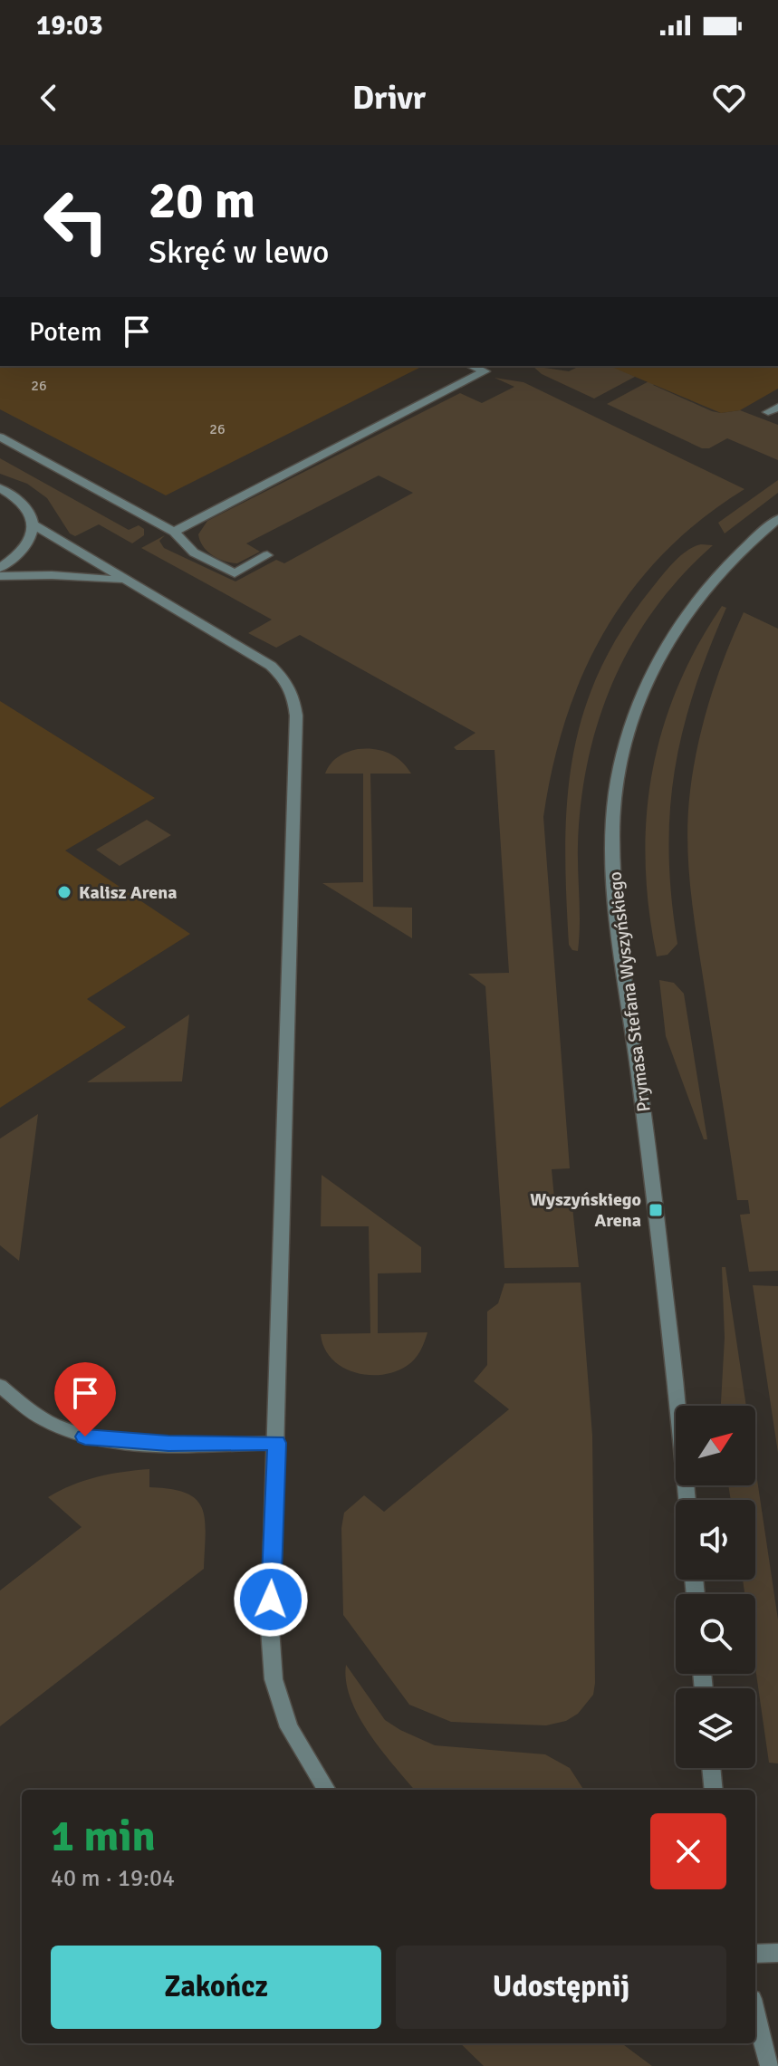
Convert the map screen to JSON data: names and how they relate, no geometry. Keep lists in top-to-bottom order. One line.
{"streets":{"street":["Prymasa Stefana Wyszyńskiego"]},"places":{"other":["Kalisz Arena"],"transit":["Wyszyńskiego Arena"]},"house_numbers":["26","26"],"north":"top right","page":{"status":"19:03","header":"Drivr","turn":["20 m","Skręć w lewo"],"then":"Potem","heading":["1 min","40 m · 19:04"],"buttons":["Zakończ","Udostępnij"]}}
